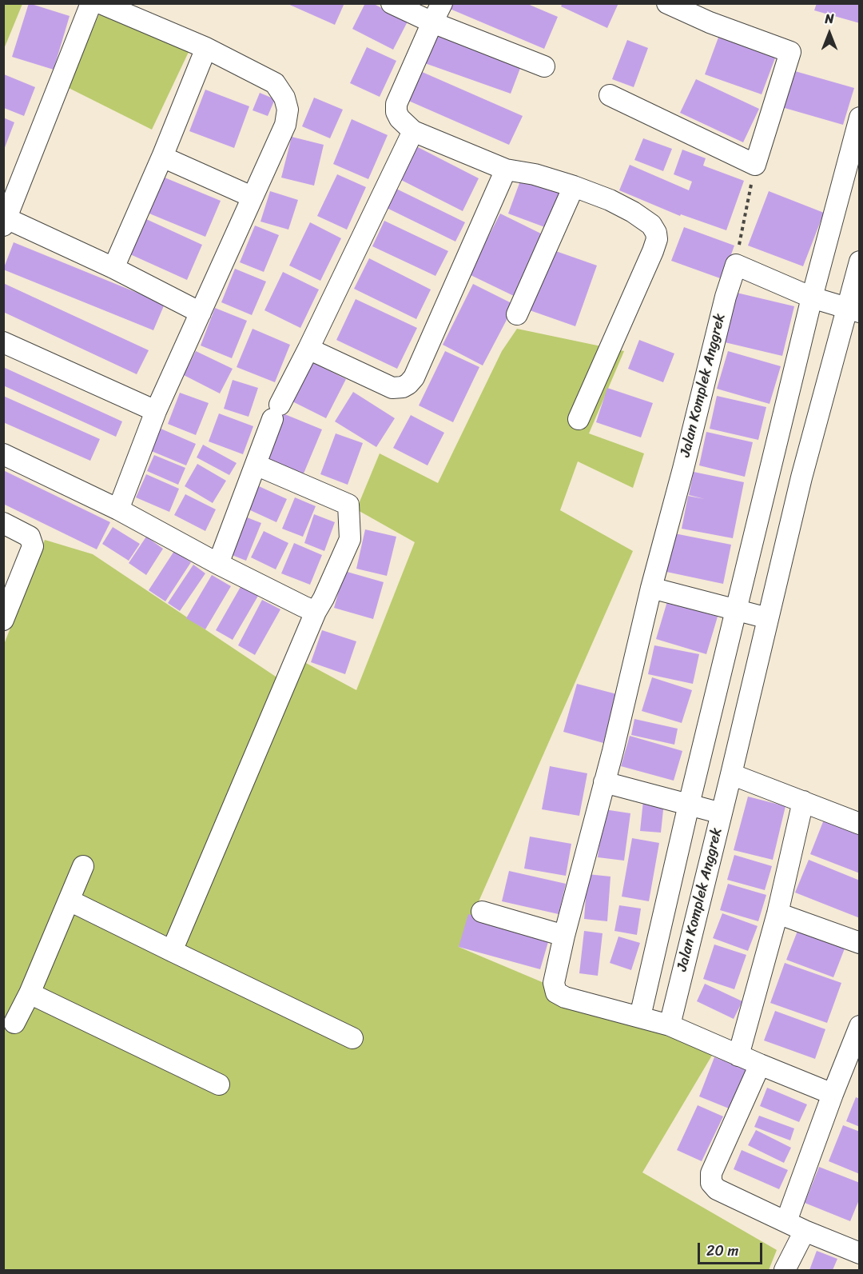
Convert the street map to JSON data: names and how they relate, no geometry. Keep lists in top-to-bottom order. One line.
{"streets":{"street":["Jalan Komplek Anggrek"]},"scale_bar":"20 m","north":"top"}
